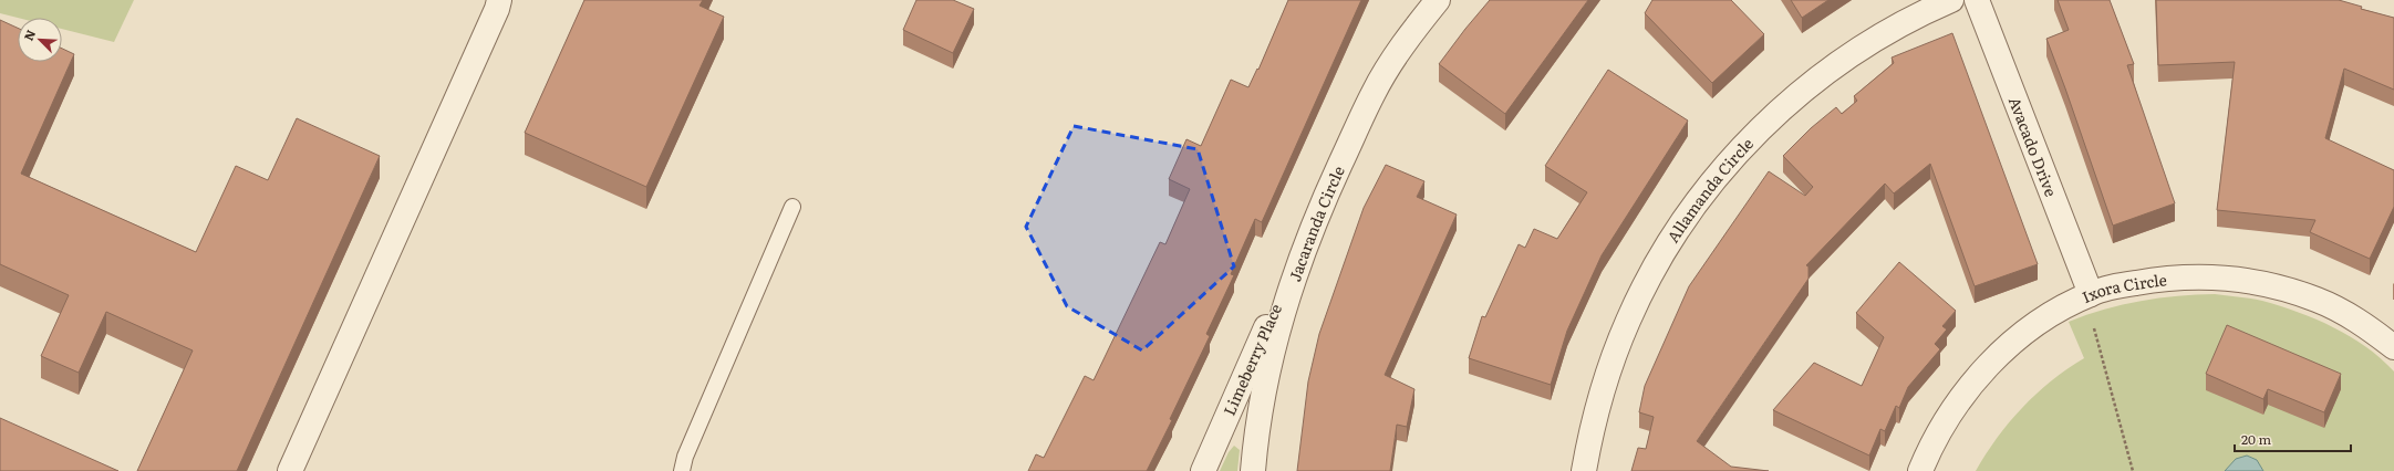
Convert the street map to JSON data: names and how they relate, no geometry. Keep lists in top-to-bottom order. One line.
{"streets":{"street":["Avacado Drive","Allamanda Circle","Jacaranda Circle","Ixora Circle","Limeberry Place"]},"crossings":[["Avacado Drive","Ixora Circle"],["Jacaranda Circle","Limeberry Place"]],"scale_bar":"20 m","north":"top left"}
